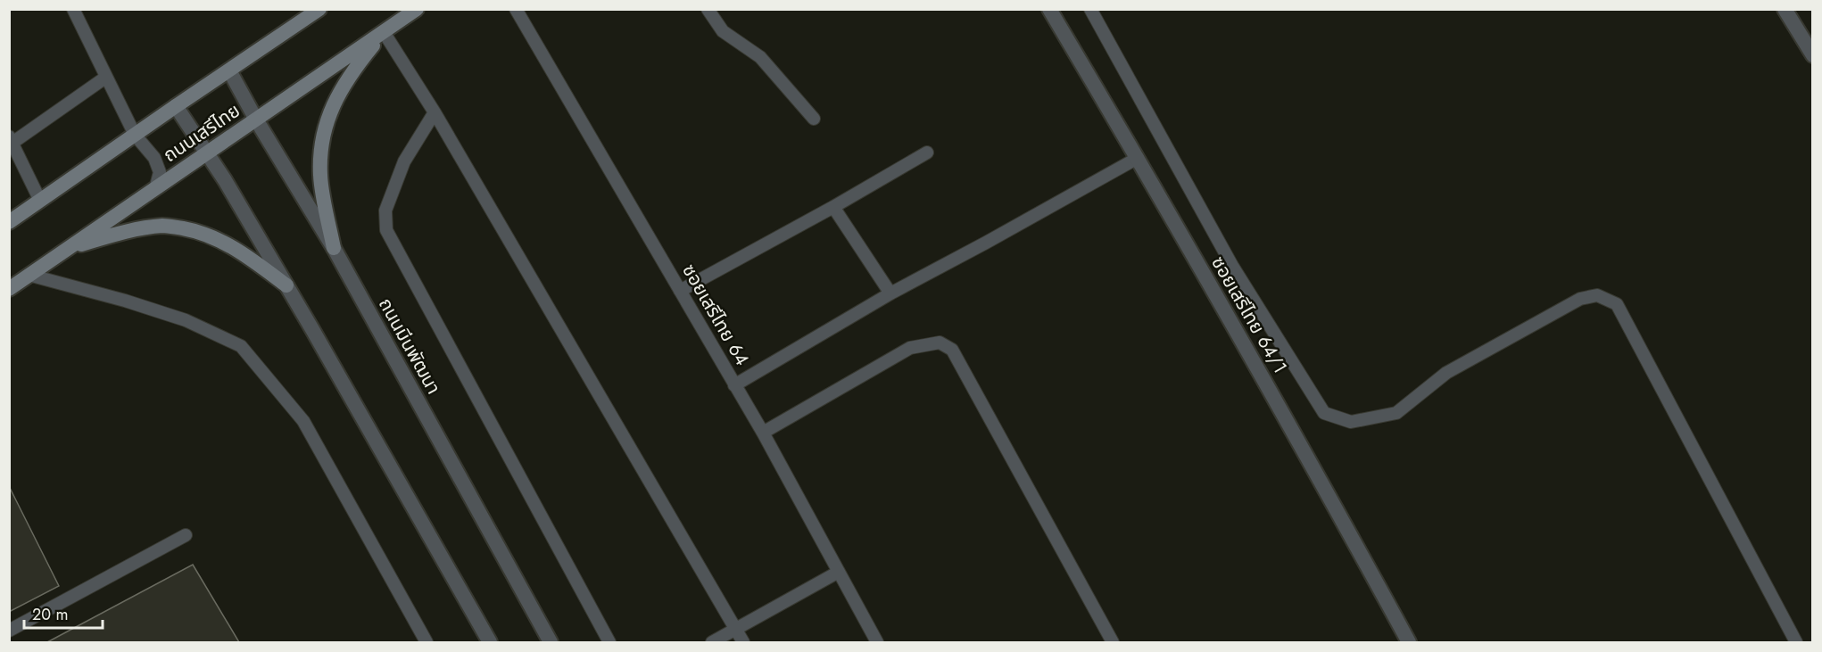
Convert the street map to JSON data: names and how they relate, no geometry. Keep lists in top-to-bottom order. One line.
{"streets":{"main road":["ถนนเสรีไทย"],"street":["ซอยเสรีไทย 64/1","ถนนมีนพัฒนา"],"lane":["ซอยเสรีไทย 64"]},"crossings":[["ถนนเสรีไทย","ถนนมีนพัฒนา"]],"scale_bar":"20 m"}
